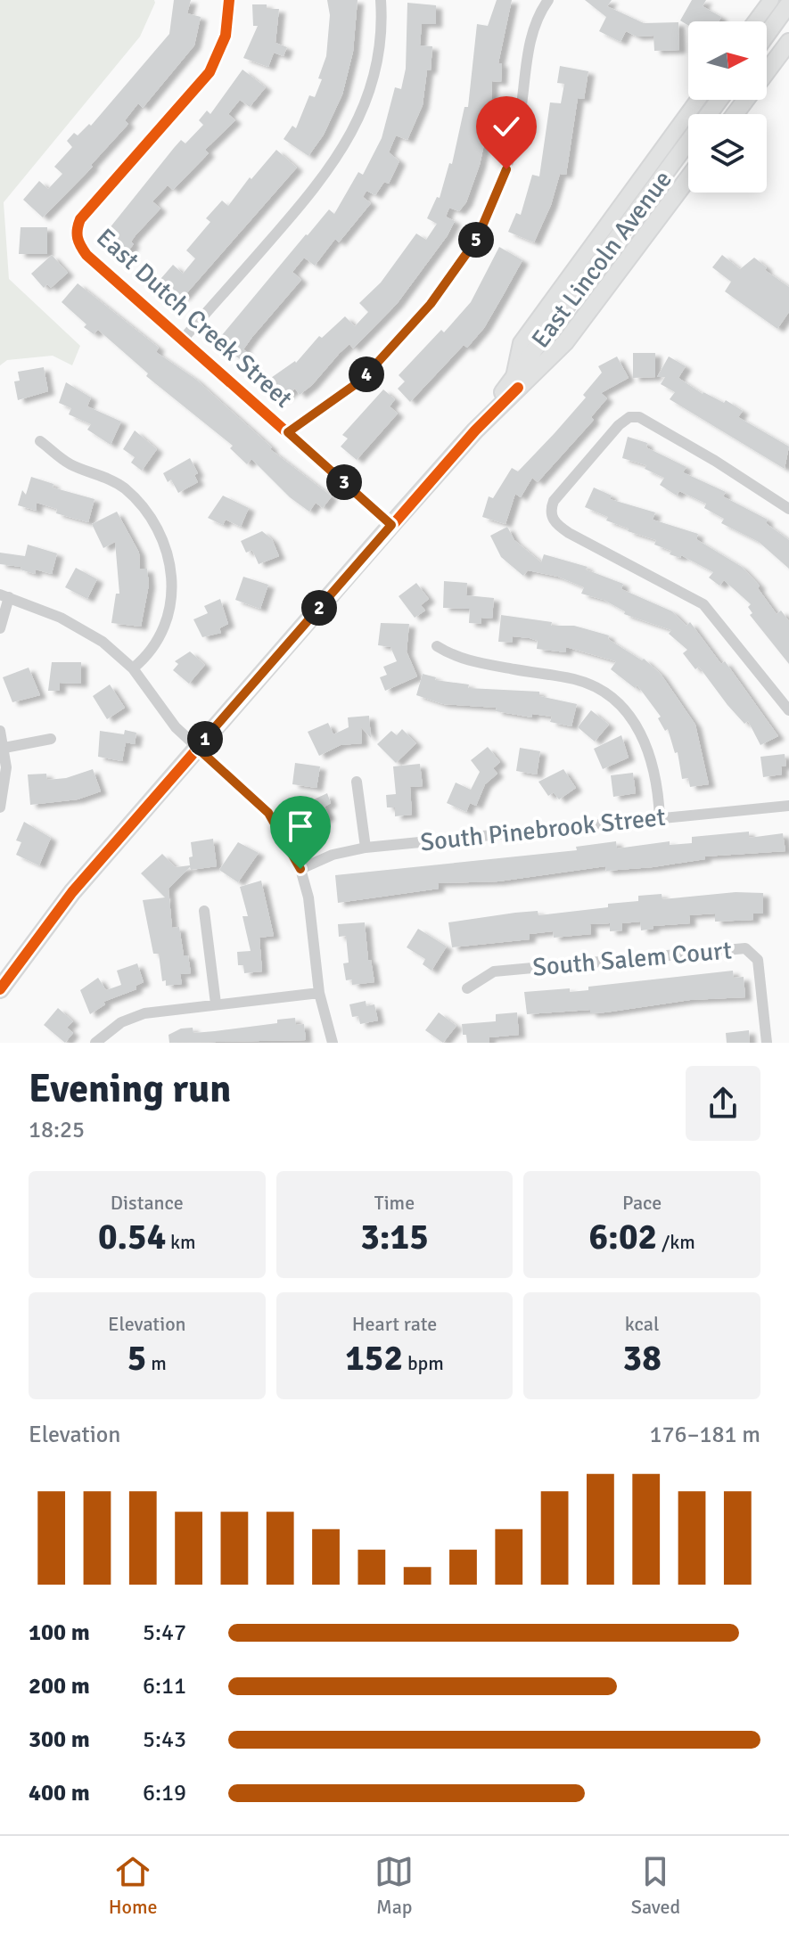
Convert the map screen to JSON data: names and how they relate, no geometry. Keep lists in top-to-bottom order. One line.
{"streets":{"main road":["East Lincoln Avenue"],"street":["East Dutch Creek Street","South Pinebrook Street","South Salem Court"]},"crossings":[["East Lincoln Avenue","East Dutch Creek Street"]],"north":"right","page":{"pins":["5","4","3","2","1"],"heading":["Evening run","18:25"],"stats":[["Distance","0.54 km"],["Time","3:15"],["Pace","6:02 /km"],["Elevation","5 m"],["Heart rate","152 bpm"],["kcal","38"]],"chart":["Elevation","176–181 m"],"list":[{"name":"100 m","note":"5:47"},{"name":"200 m","note":"6:11"},{"name":"300 m","note":"5:43"},{"name":"400 m","note":"6:19"}],"tabs":["Home","Map","Saved"]}}
